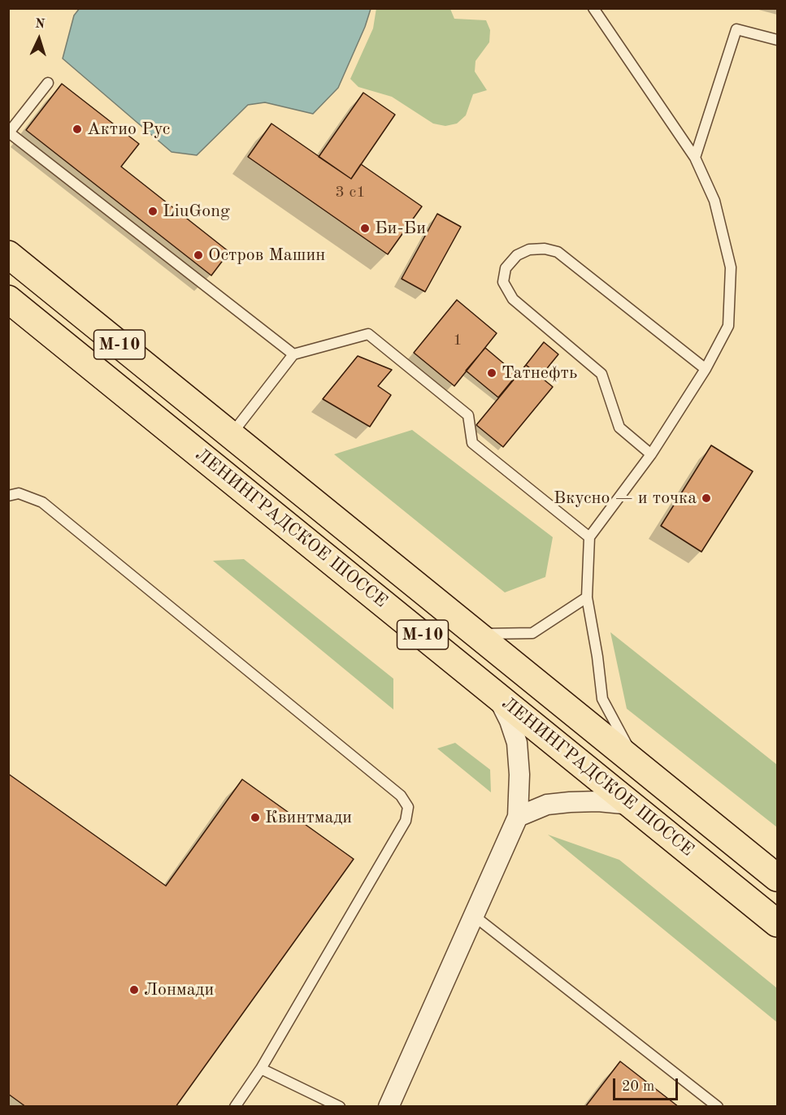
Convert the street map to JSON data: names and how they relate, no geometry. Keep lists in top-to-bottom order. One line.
{"streets":{"highway":["М-10","ЛЕНИНГРАДСКОЕ ШОССЕ"]},"places":["Актио Рус","LiuGong","Би-Би","Остров Машин","Татнефть","Вкусно — и точка","Квинтмади","Лонмади"],"house_numbers":["3 с1","1"],"scale_bar":"20 m","north":"top"}
